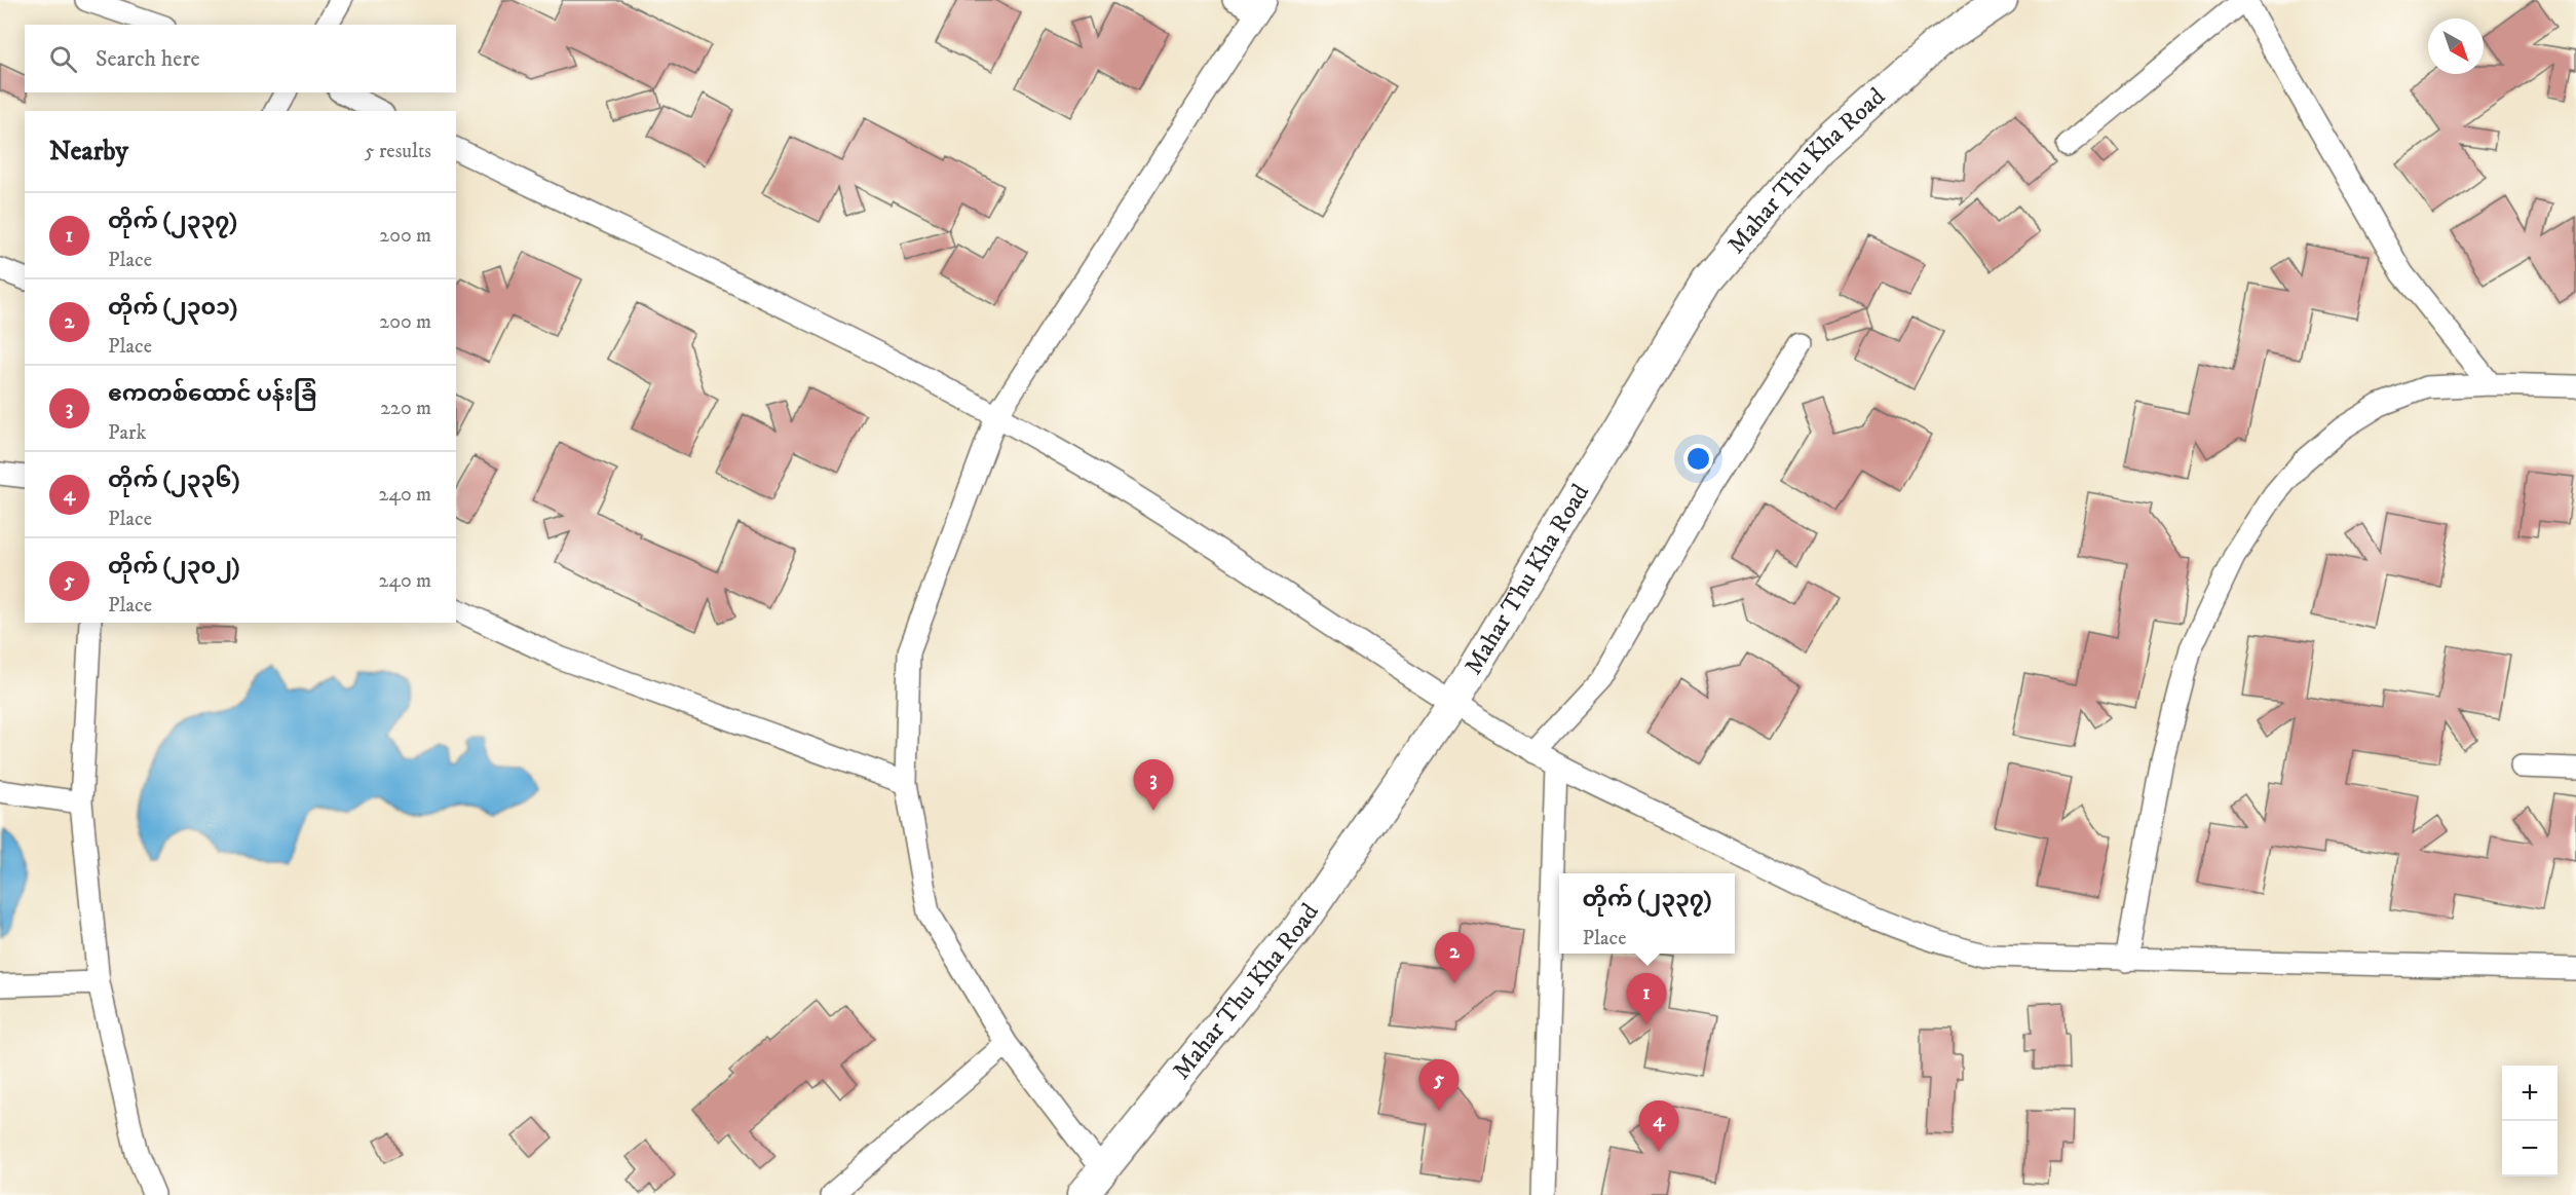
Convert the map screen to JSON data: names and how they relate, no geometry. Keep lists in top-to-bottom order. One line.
{"streets":{"main road":["Mahar Thu Kha Road"]},"north":"bottom right","page":{"search":"Search here","heading":["Nearby","5 results"],"list":[{"mark":"1","name":"တိုက် (၂၃၃၇)","note":"Place","value":"200 m"},{"mark":"2","name":"တိုက် (၂၃၀၁)","note":"Place","value":"200 m"},{"mark":"3","name":"ဧကတစ်ထောင် ပန်းခြံ","note":"Park","value":"220 m"},{"mark":"4","name":"တိုက် (၂၃၃၆)","note":"Place","value":"240 m"},{"mark":"5","name":"တိုက် (၂၃၀၂)","note":"Place","value":"240 m"}],"pins":["3","2","1","5","4"],"popup":["တိုက် (၂၃၃၇)","Place"],"map_buttons":["+","−"]}}
